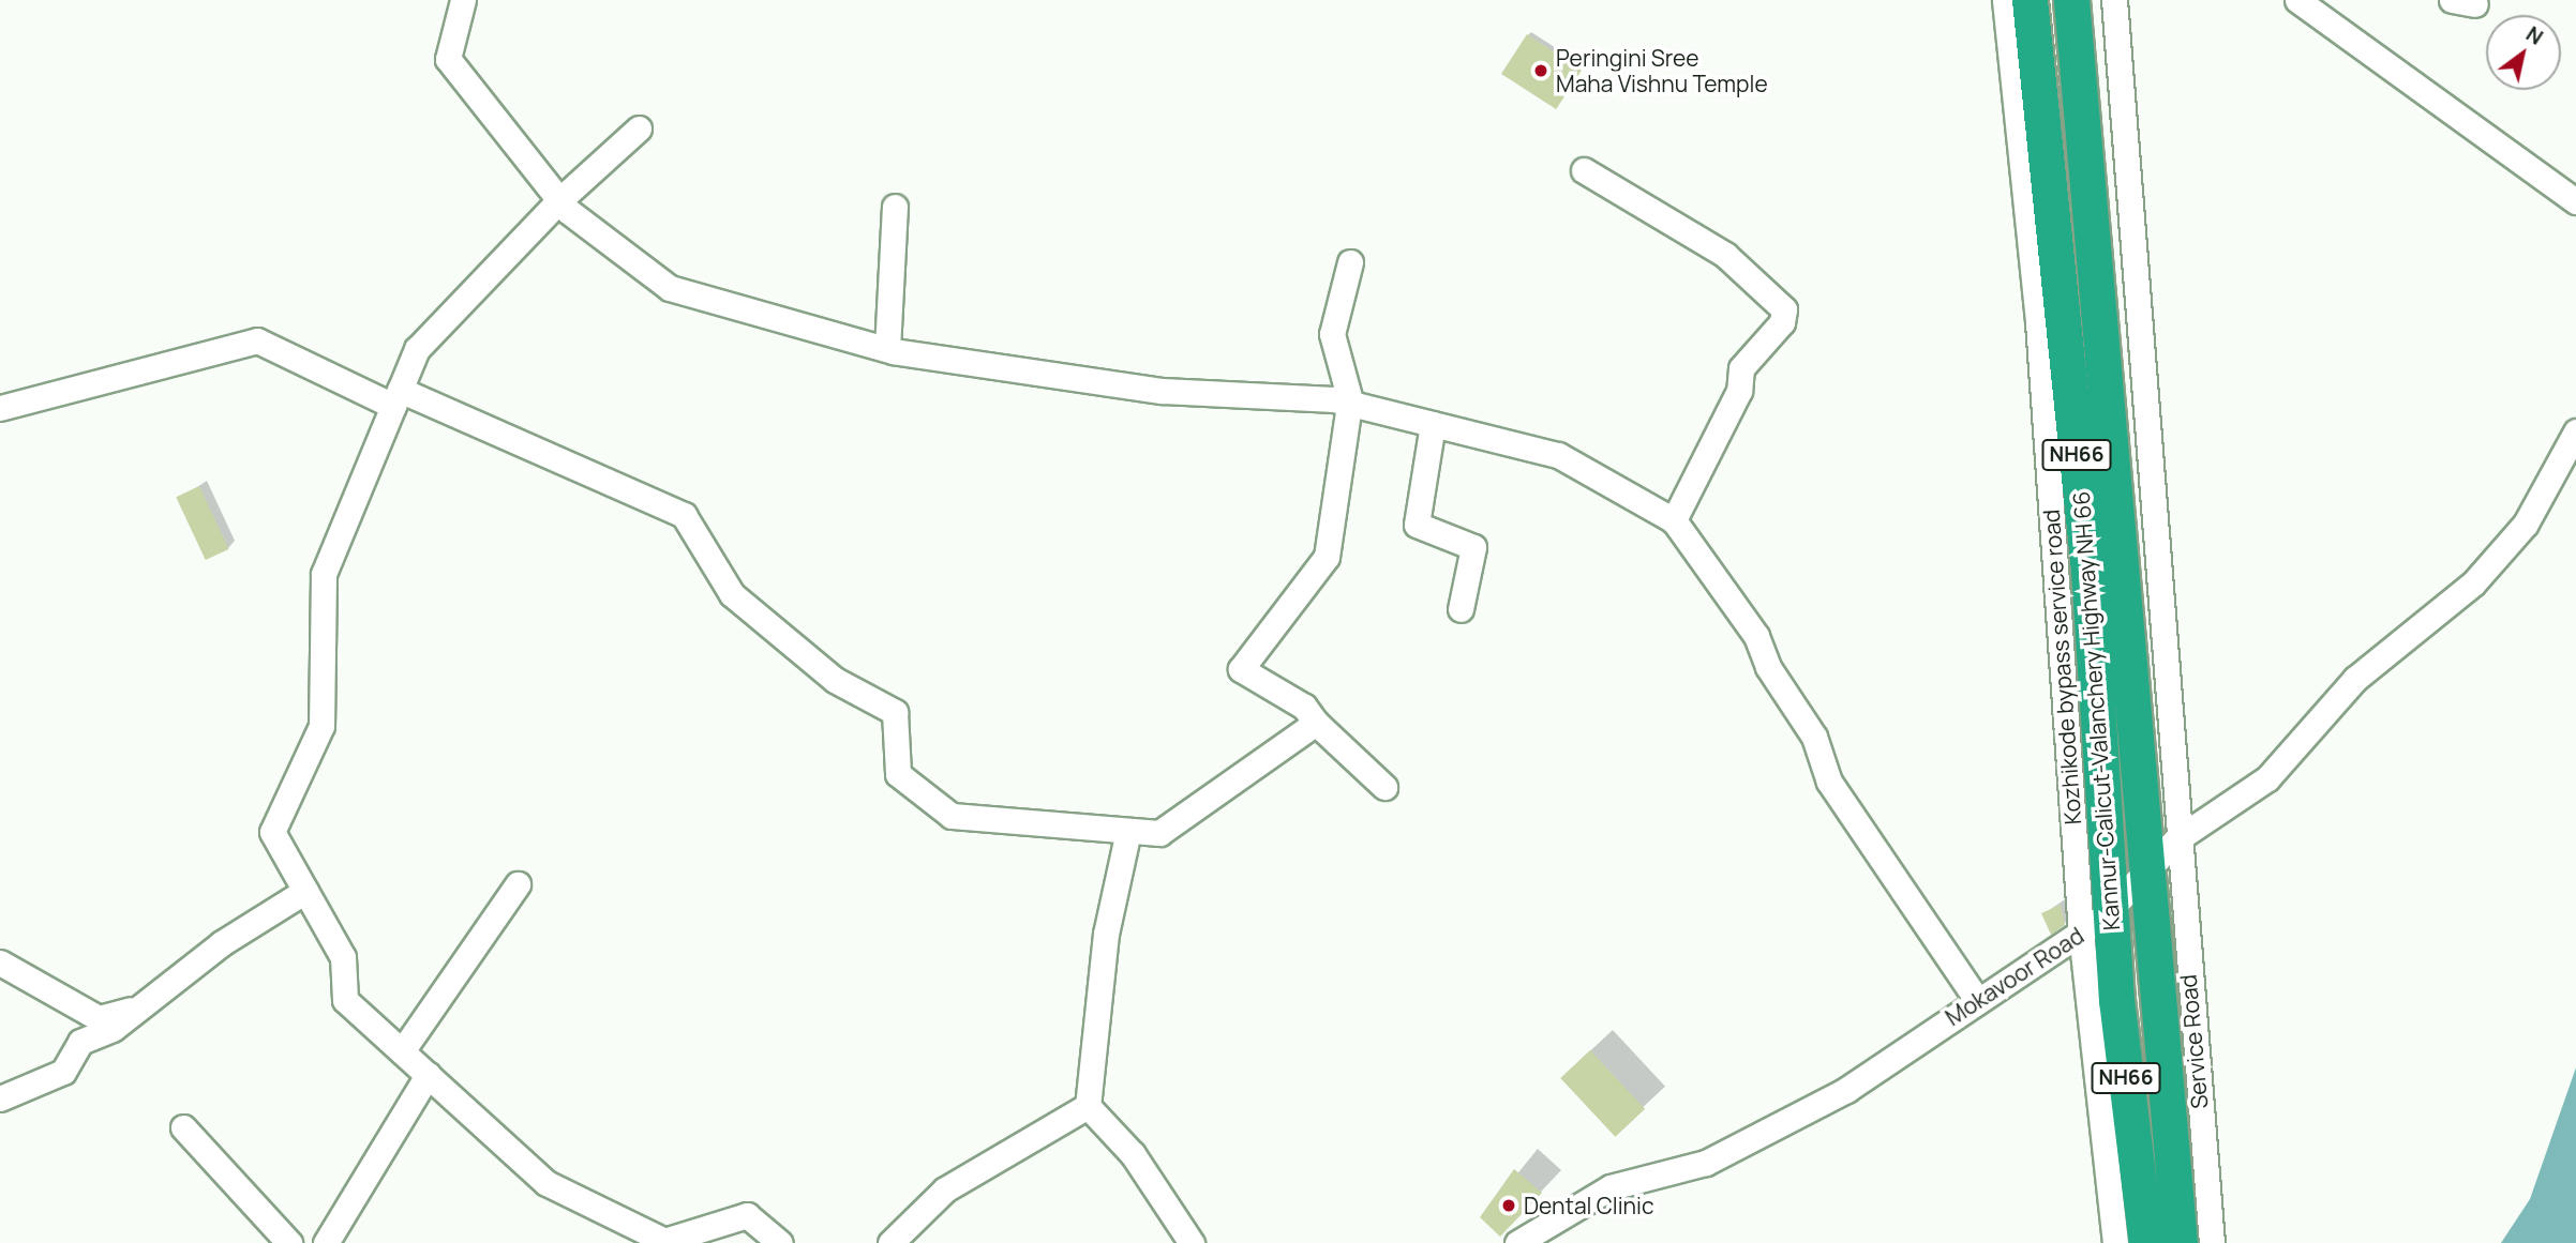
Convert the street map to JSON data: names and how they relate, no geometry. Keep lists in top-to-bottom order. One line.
{"streets":{"highway":["NH66","Kannur-Calicut-Valanchery Highway NH 66"],"street":["Kozhikode bypass service road","Mokavoor Road","Service Road"]},"crossings":[["Kozhikode bypass service road","Mokavoor Road"],["Kannur-Calicut-Valanchery Highway NH 66","Mokavoor Road"],["Mokavoor Road","Service Road"]],"places":["Peringini Sree Maha Vishnu Temple","Dental Clinic"],"north":"top right"}
